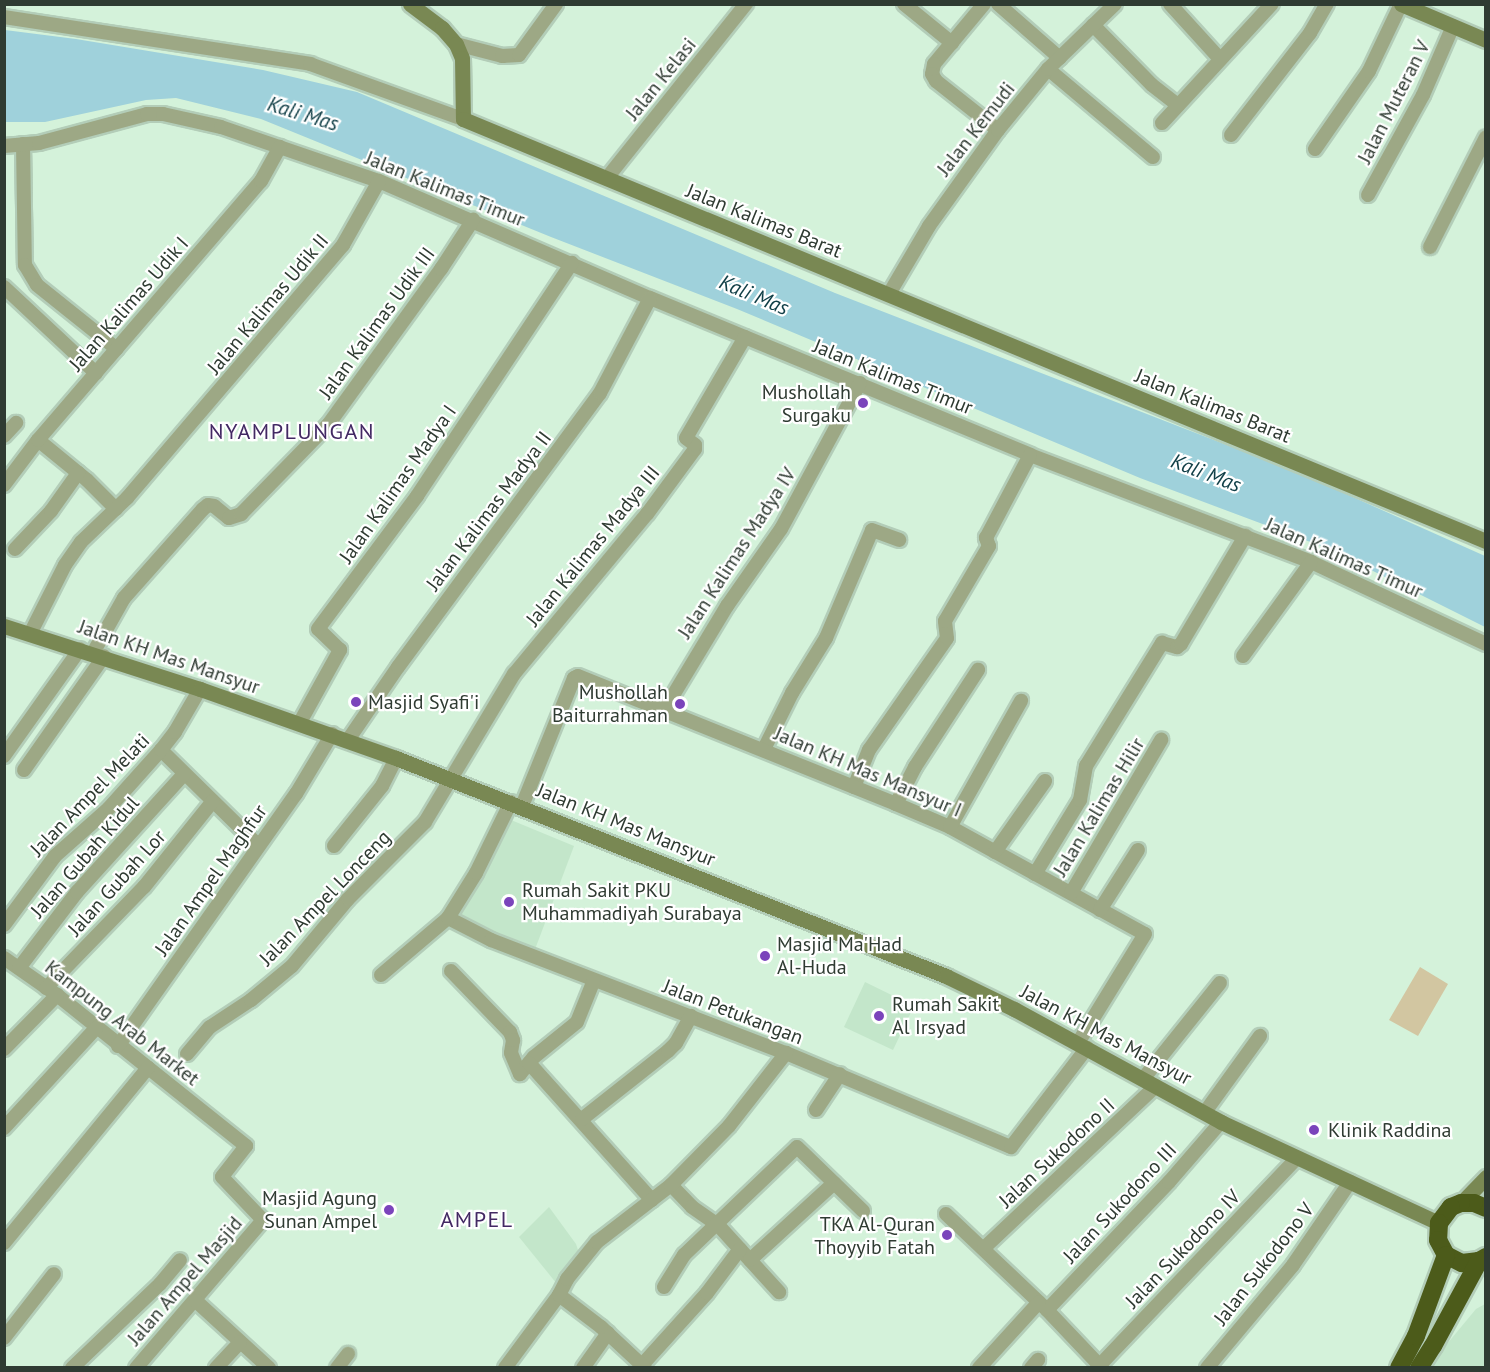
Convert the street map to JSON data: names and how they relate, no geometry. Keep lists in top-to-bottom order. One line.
{"streets":{"street":["Jalan Kelasi","Jalan Muteran V","Jalan Kemudi","Jalan Kalimas Timur","Jalan Kalimas Barat","Jalan Kalimas Udik I","Jalan Kalimas Udik II","Jalan Kalimas Udik III","Jalan Kalimas Madya I","Jalan Kalimas Madya II","Jalan Kalimas Madya III","Jalan Kalimas Madya IV","Jalan KH Mas Mansyur","Jalan KH Mas Mansyur I","Jalan Ampel Melati","Jalan Kalimas Hilir","Jalan Gubah Kidul","Jalan Ampel Maghfur","Jalan Gubah Lor","Jalan Ampel Lonceng","Jalan Petukangan","Kampung Arab Market","Jalan Sukodono II","Jalan Sukodono III","Jalan Sukodono IV","Jalan Sukodono V","Jalan Ampel Masjid"]},"crossings":[["Jalan Kelasi","Jalan Kalimas Barat"],["Jalan Kemudi","Jalan Kalimas Barat"],["Jalan Kalimas Timur","Jalan Kalimas Udik I"],["Jalan Kalimas Timur","Jalan Kalimas Udik II"],["Jalan Kalimas Timur","Jalan Kalimas Udik III"],["Jalan Kalimas Timur","Jalan Kalimas Madya I"],["Jalan Kalimas Timur","Jalan Kalimas Madya II"],["Jalan Kalimas Timur","Jalan Kalimas Madya III"],["Jalan Kalimas Timur","Jalan Kalimas Madya IV"],["Jalan Kalimas Udik II","Jalan KH Mas Mansyur"],["Jalan Kalimas Udik III","Jalan KH Mas Mansyur"],["Jalan Kalimas Madya I","Jalan KH Mas Mansyur"],["Jalan Kalimas Madya II","Jalan KH Mas Mansyur"],["Jalan Kalimas Madya III","Jalan KH Mas Mansyur"],["Jalan Kalimas Madya III","Jalan Ampel Lonceng"],["Jalan Kalimas Madya IV","Jalan KH Mas Mansyur I"],["Jalan KH Mas Mansyur","Jalan KH Mas Mansyur I"],["Jalan KH Mas Mansyur","Jalan Ampel Melati"],["Jalan KH Mas Mansyur","Jalan Ampel Maghfur"],["Jalan KH Mas Mansyur","Jalan Ampel Lonceng"],["Jalan KH Mas Mansyur","Jalan Petukangan"],["Jalan KH Mas Mansyur","Jalan Sukodono II"],["Jalan KH Mas Mansyur","Jalan Sukodono III"],["Jalan KH Mas Mansyur","Jalan Sukodono IV"],["Jalan KH Mas Mansyur","Jalan Sukodono V"],["Jalan KH Mas Mansyur I","Jalan Kalimas Hilir"],["Jalan KH Mas Mansyur I","Jalan Petukangan"],["Jalan Gubah Kidul","Kampung Arab Market"],["Jalan Ampel Maghfur","Kampung Arab Market"],["Jalan Gubah Lor","Kampung Arab Market"],["Kampung Arab Market","Jalan Ampel Masjid"]],"districts":["NYAMPLUNGAN","AMPEL"],"water":["Kali Mas"],"places":["Mushollah Surgaku","Masjid Syafi'i","Mushollah Baiturrahman","Rumah Sakit PKU Muhammadiyah Surabaya","Masjid Ma'Had Al-Huda","Rumah Sakit Al Irsyad","Klinik Raddina","Masjid Agung Sunan Ampel","TKA Al-Quran Thoyyib Fatah"]}
